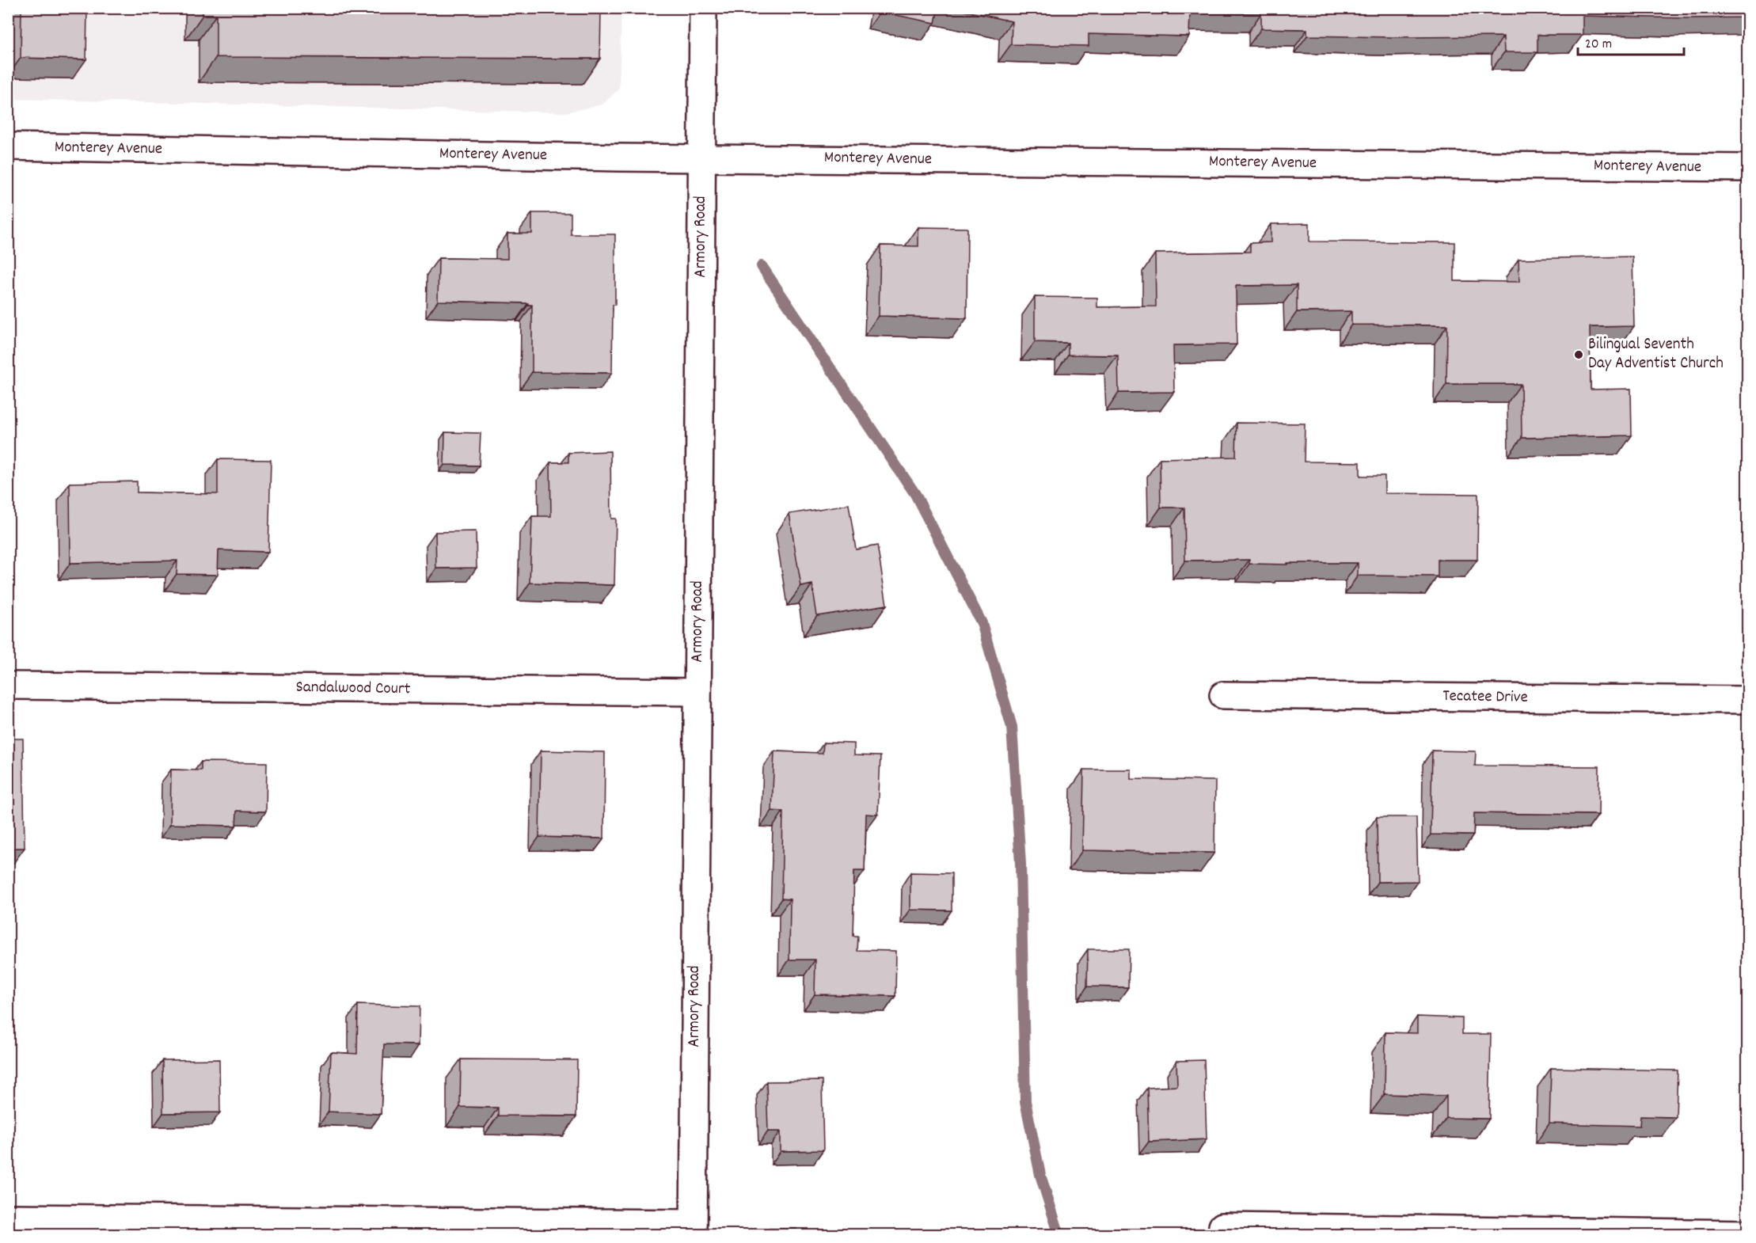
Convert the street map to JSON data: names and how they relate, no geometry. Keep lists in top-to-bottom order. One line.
{"streets":{"street":["Monterey Avenue","Armory Road","Sandalwood Court","Tecatee Drive"]},"crossings":[["Monterey Avenue","Armory Road"],["Armory Road","Sandalwood Court"]],"places":["Bilingual Seventh Day Adventist Church"],"scale_bar":"20 m"}
